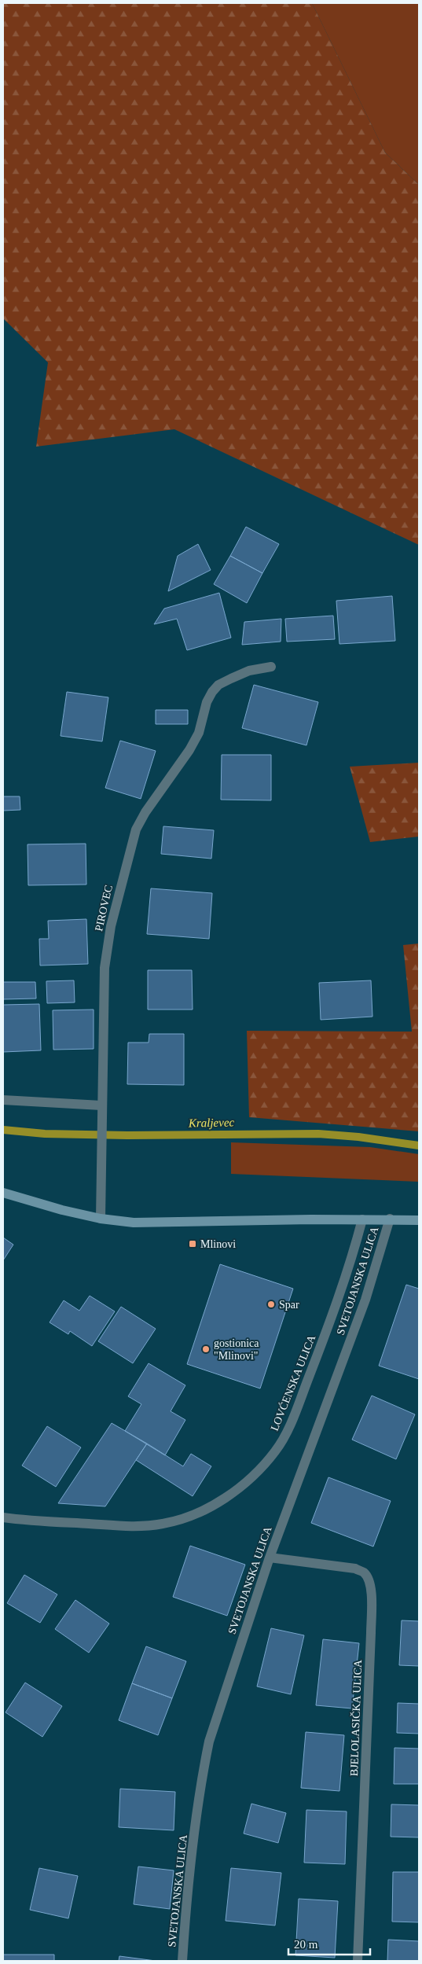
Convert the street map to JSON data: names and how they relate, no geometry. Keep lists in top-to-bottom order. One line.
{"streets":{"street":["PIROVEC","SVETOJANSKA ULICA","LOVĆENSKA ULICA","BJELOLASIČKA ULICA"]},"crossings":[["SVETOJANSKA ULICA","BJELOLASIČKA ULICA"]],"water":["Kraljevec"],"places":{"transit":["Mlinovi"],"other":["Spar","gostionica \"Mlinovi\""]},"scale_bar":"20 m"}
